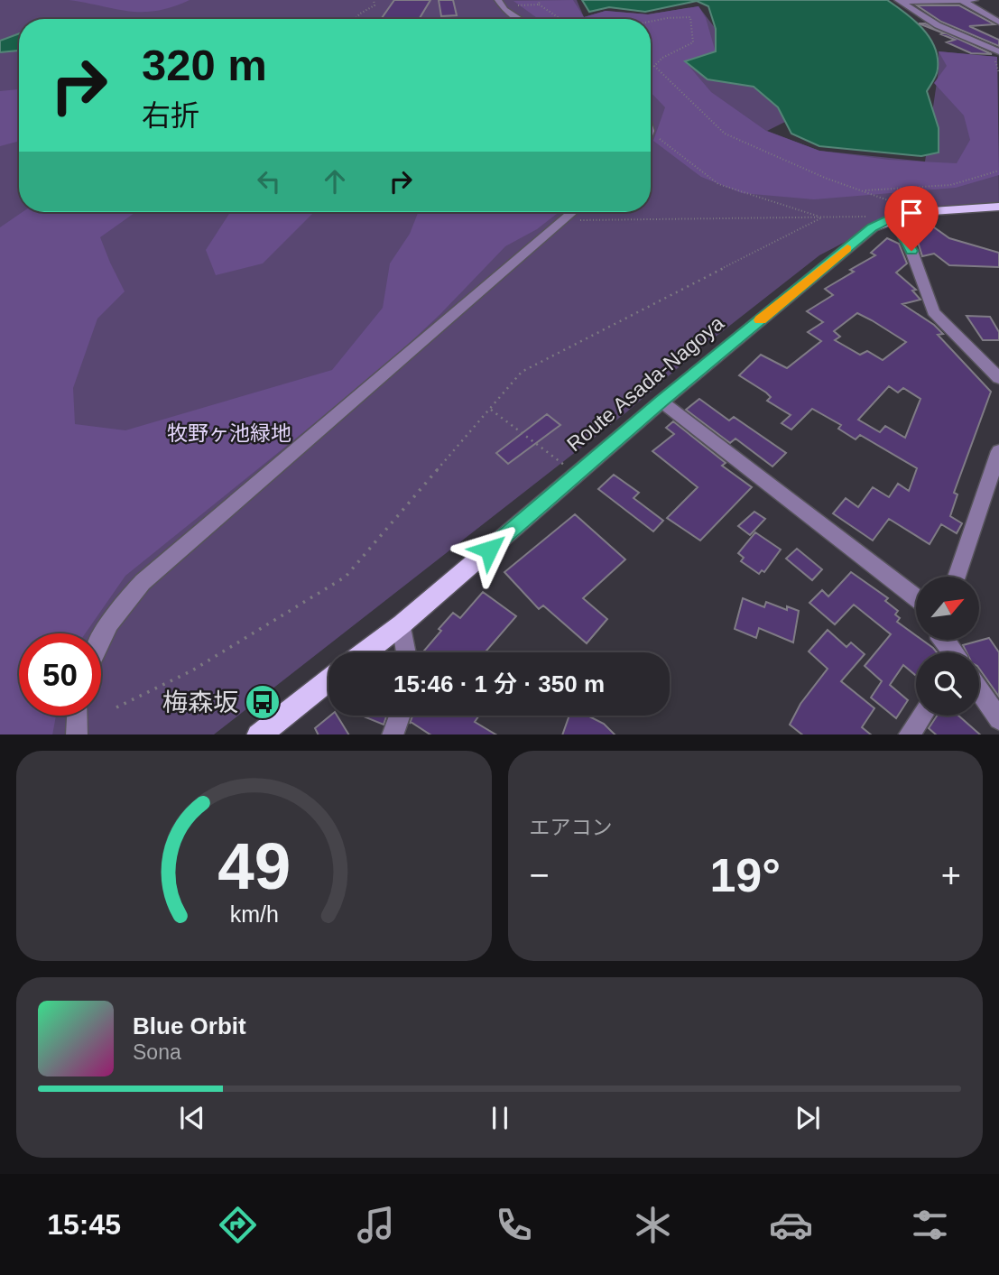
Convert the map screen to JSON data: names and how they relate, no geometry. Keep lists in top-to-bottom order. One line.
{"streets":{"main road":["Route Asada-Nagoya"]},"parks":["牧野ヶ池緑地"],"places":{"bus stop":["梅森坂"]},"north":"top right","page":{"turn":["320 m","右折"],"limit":"50","trip":"15:46 · 1 分 · 350 m","tile":"エアコン","heat":["−","19°","+"],"song":["Blue Orbit","Sona"],"tabs":"15:45","gauge":["49","km/h"]}}
